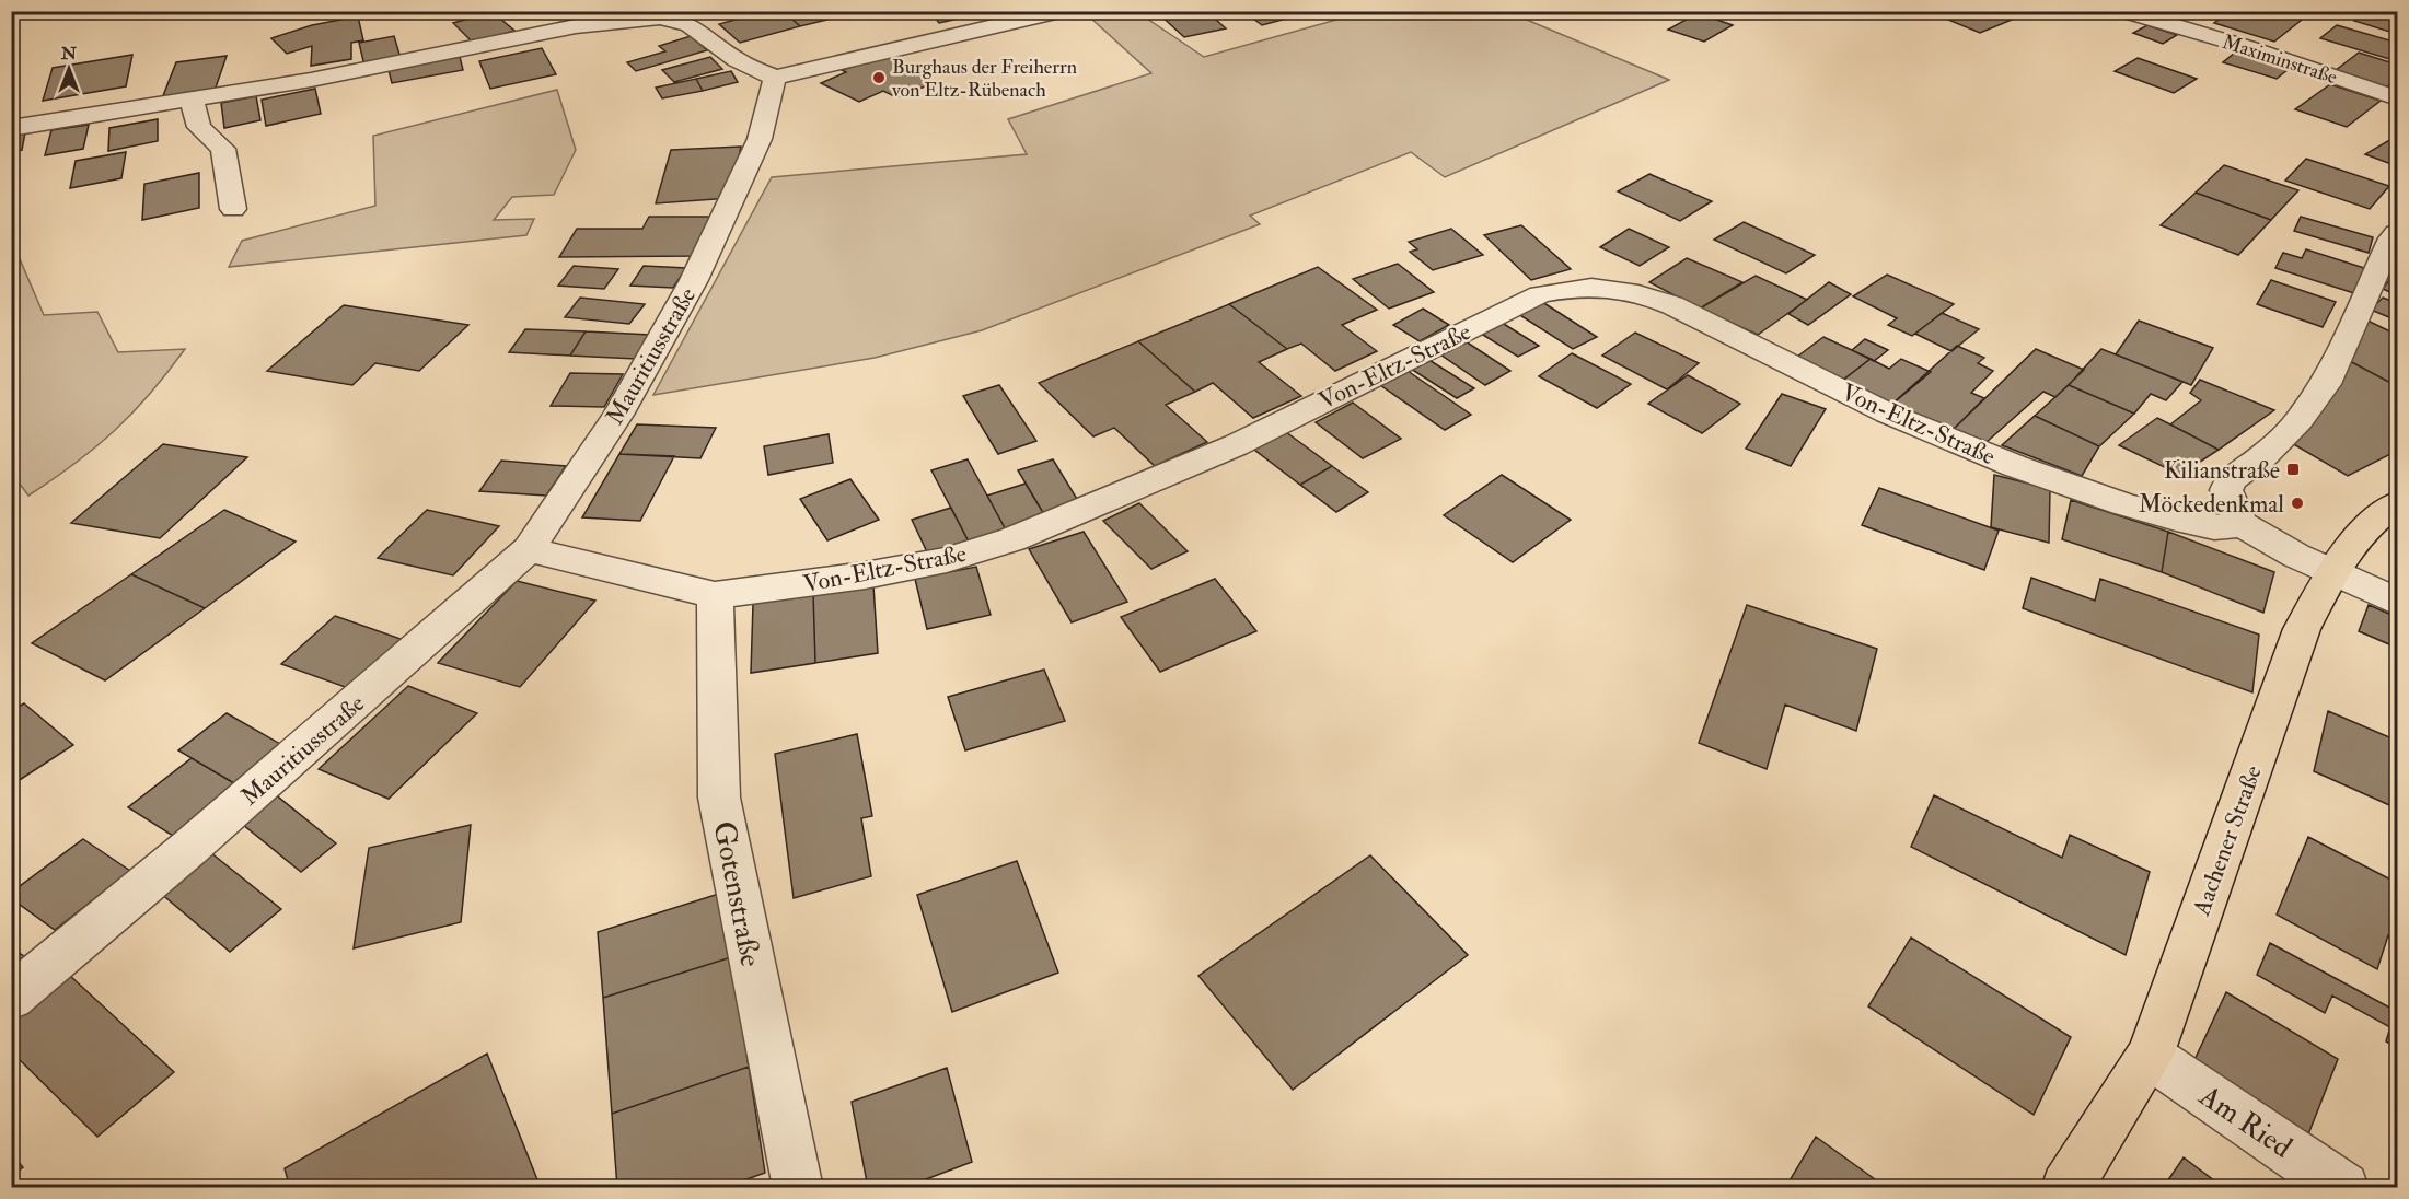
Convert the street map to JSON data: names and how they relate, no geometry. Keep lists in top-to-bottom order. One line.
{"streets":{"main road":["Aachener Straße"],"street":["Maximinstraße","Mauritiusstraße","Von-Eltz-Straße","Gotenstraße","Am Ried"]},"crossings":[["Mauritiusstraße","Von-Eltz-Straße"],["Von-Eltz-Straße","Gotenstraße"],["Aachener Straße","Am Ried"]],"places":{"other":["Burghaus der Freiherrn von Eltz-Rübenach","Möckedenkmal"],"transit":["Kilianstraße"]},"north":"top"}
